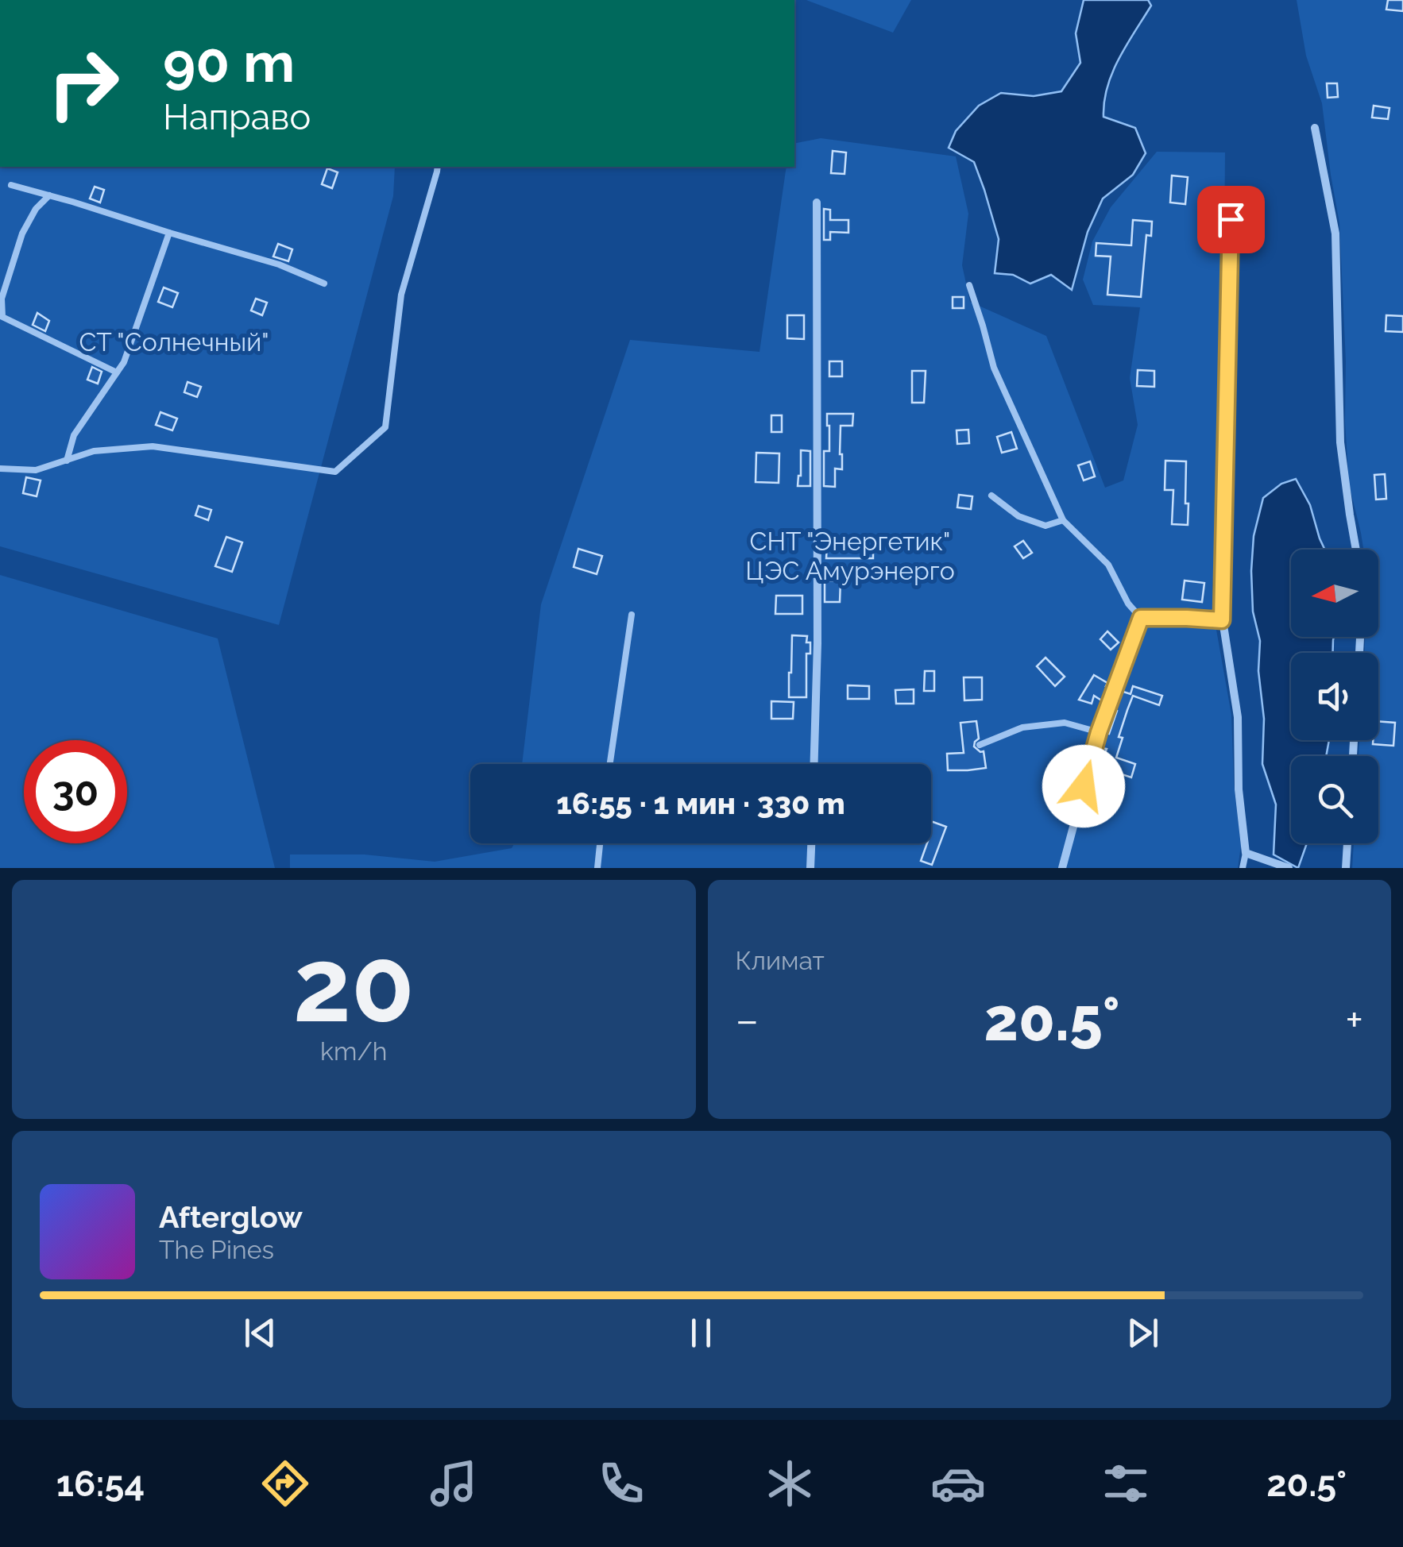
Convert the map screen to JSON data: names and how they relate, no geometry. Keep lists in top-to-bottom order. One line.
{"parks":["СТ \"Солнечный\"","СНТ \"Энергетик\" ЦЭС Амурэнерго"],"north":"left","page":{"turn":["90 m","Направо"],"limit":"30","trip":"16:55 · 1 мин · 330 m","tile":[["20","km/h"],"Климат"],"heat":["−","20.5°","+"],"song":["Afterglow","The Pines"],"tabs":["16:54","20.5°"]}}
